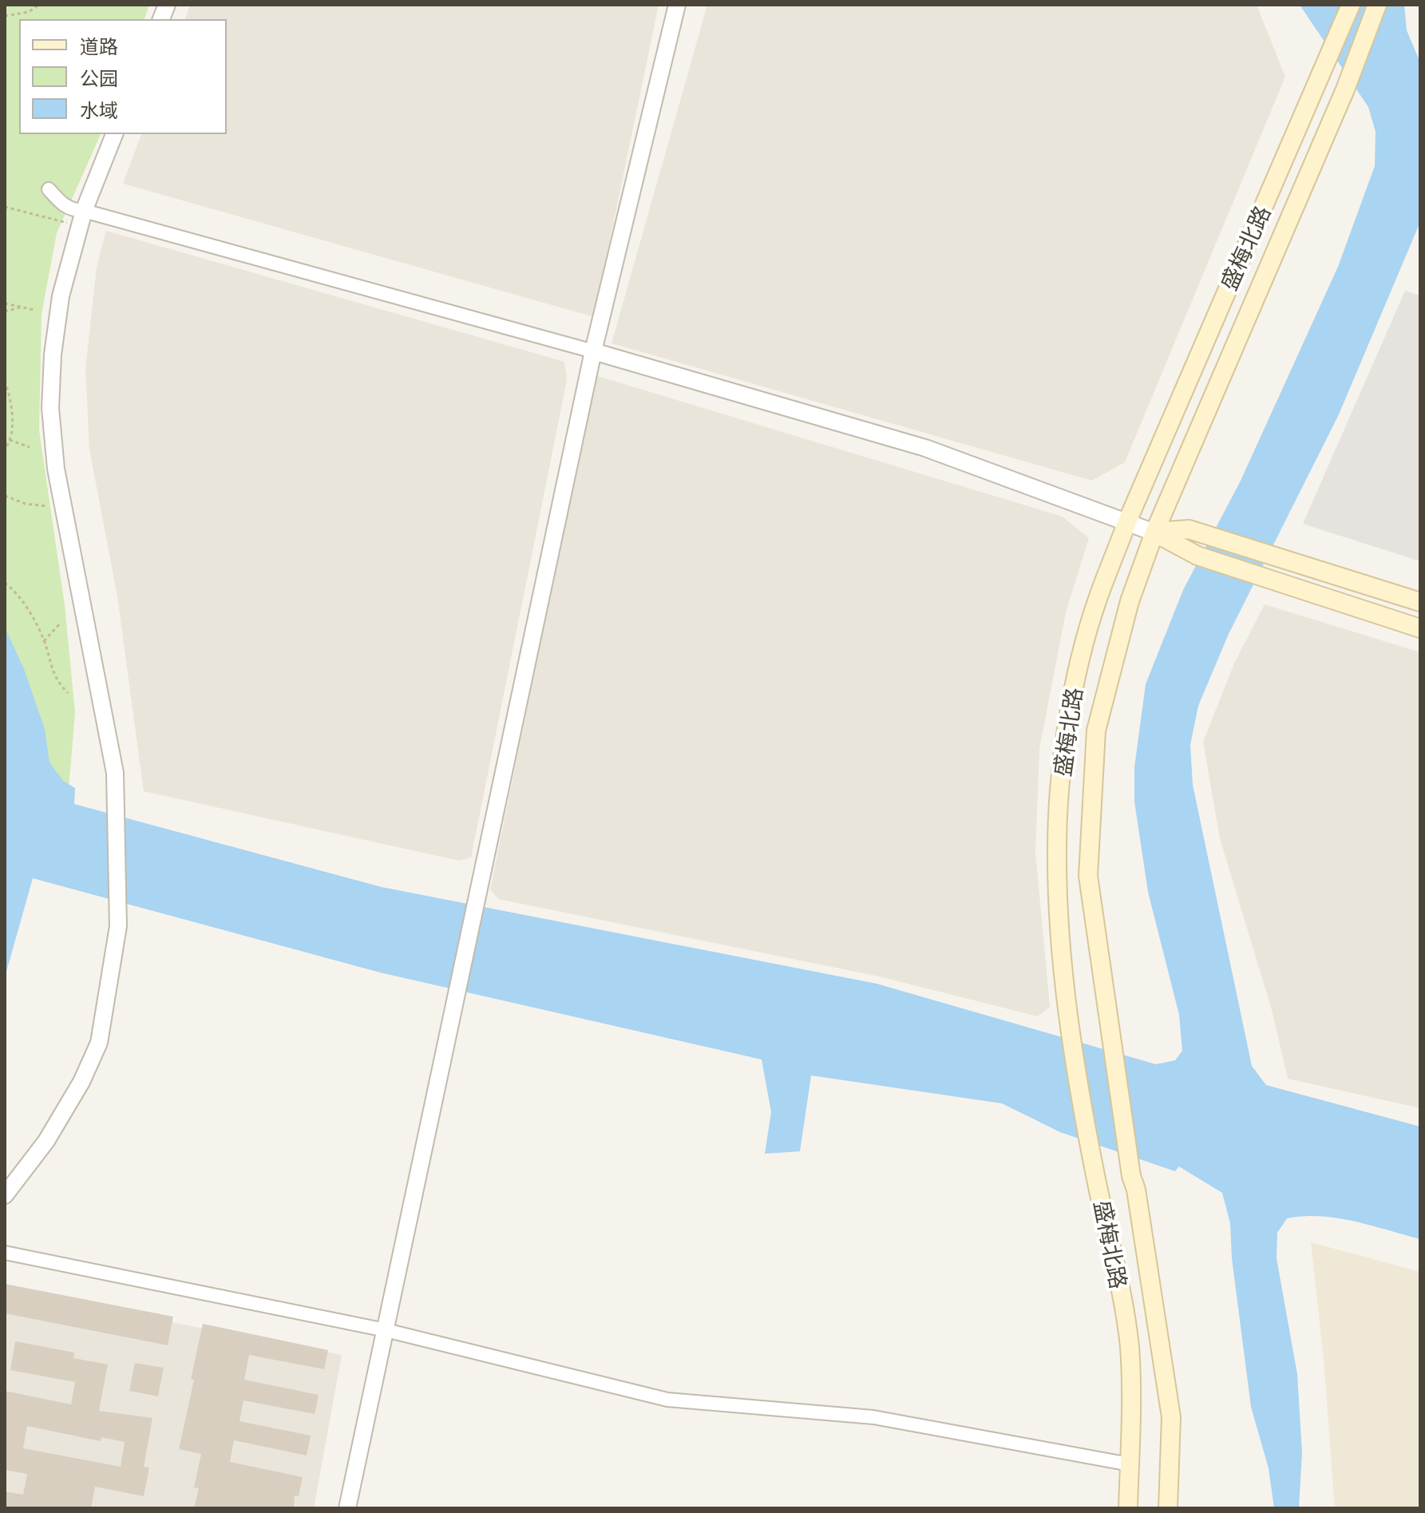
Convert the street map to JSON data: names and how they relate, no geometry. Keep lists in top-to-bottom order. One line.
{"streets":{"main road":["盛梅北路"]},"legend":["道路","公园","水域"]}
